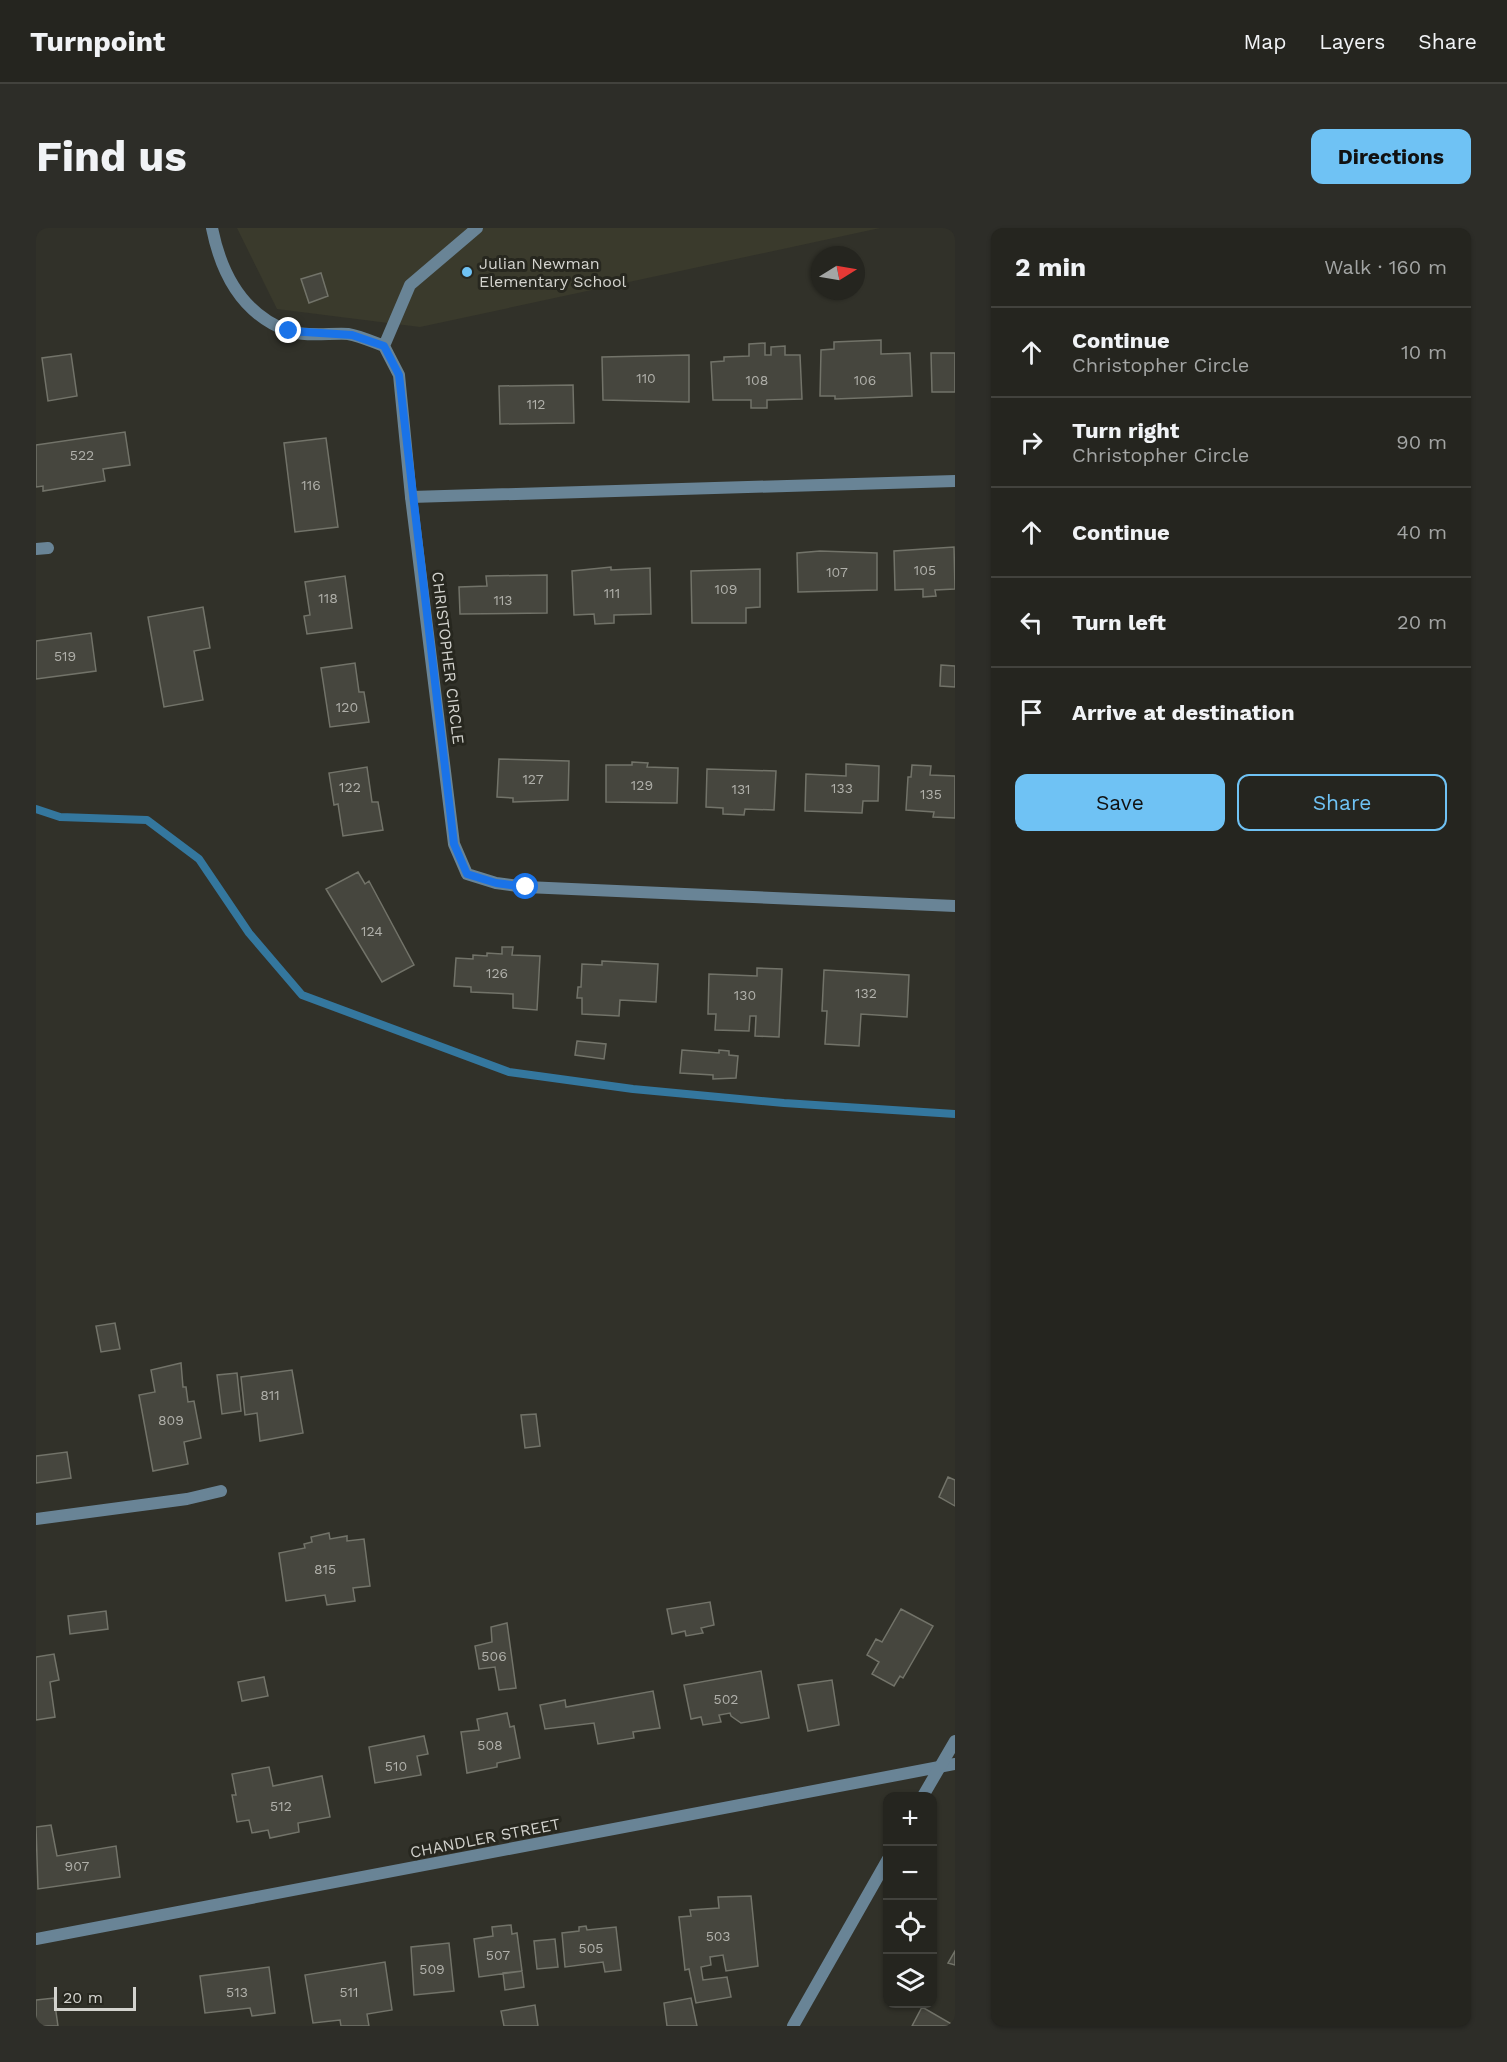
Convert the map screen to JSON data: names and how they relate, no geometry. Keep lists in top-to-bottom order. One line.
{"streets":{"street":["CHRISTOPHER CIRCLE","CHANDLER STREET"]},"places":["Julian Newman Elementary School"],"house_numbers":["110","108","106","112","522","116","105","107","109","111","118","113","519","120","127","129","122","133","131","135","124","126","132","130","811","809","815","506","502","508","510","512","907","503","505","507","509","513","511"],"scale_bar":"20 m","north":"right","page":{"header":"Turnpoint","nav":["Map","Layers","Share"],"buttons":["Directions",["Save","Share"]],"title":"Find us","heading":["2 min","Walk · 160 m"],"list":[["Continue","Christopher Circle","10 m"],["Turn right","Christopher Circle","90 m"],["Continue","40 m"],["Turn left","20 m"],"Arrive at destination"],"map_buttons":["+","−"],"scale":"20 m"}}
